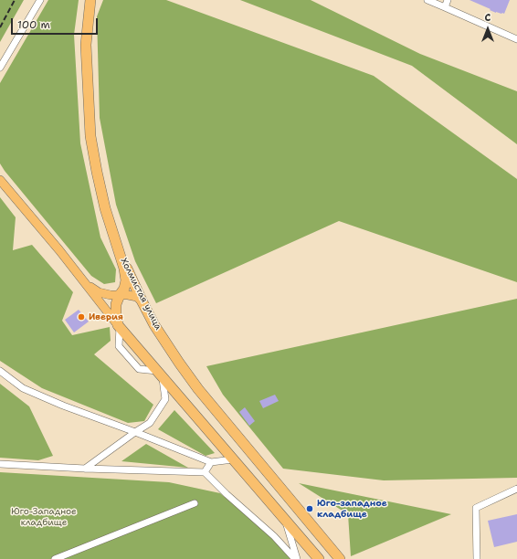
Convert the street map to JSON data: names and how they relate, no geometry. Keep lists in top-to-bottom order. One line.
{"streets":{"highway":["Холмистая улица"]},"parks":["Юго-Западное кладбище"],"places":["Иверия","Юго-западное кладбище"],"scale_bar":"100 m","north":"top"}
